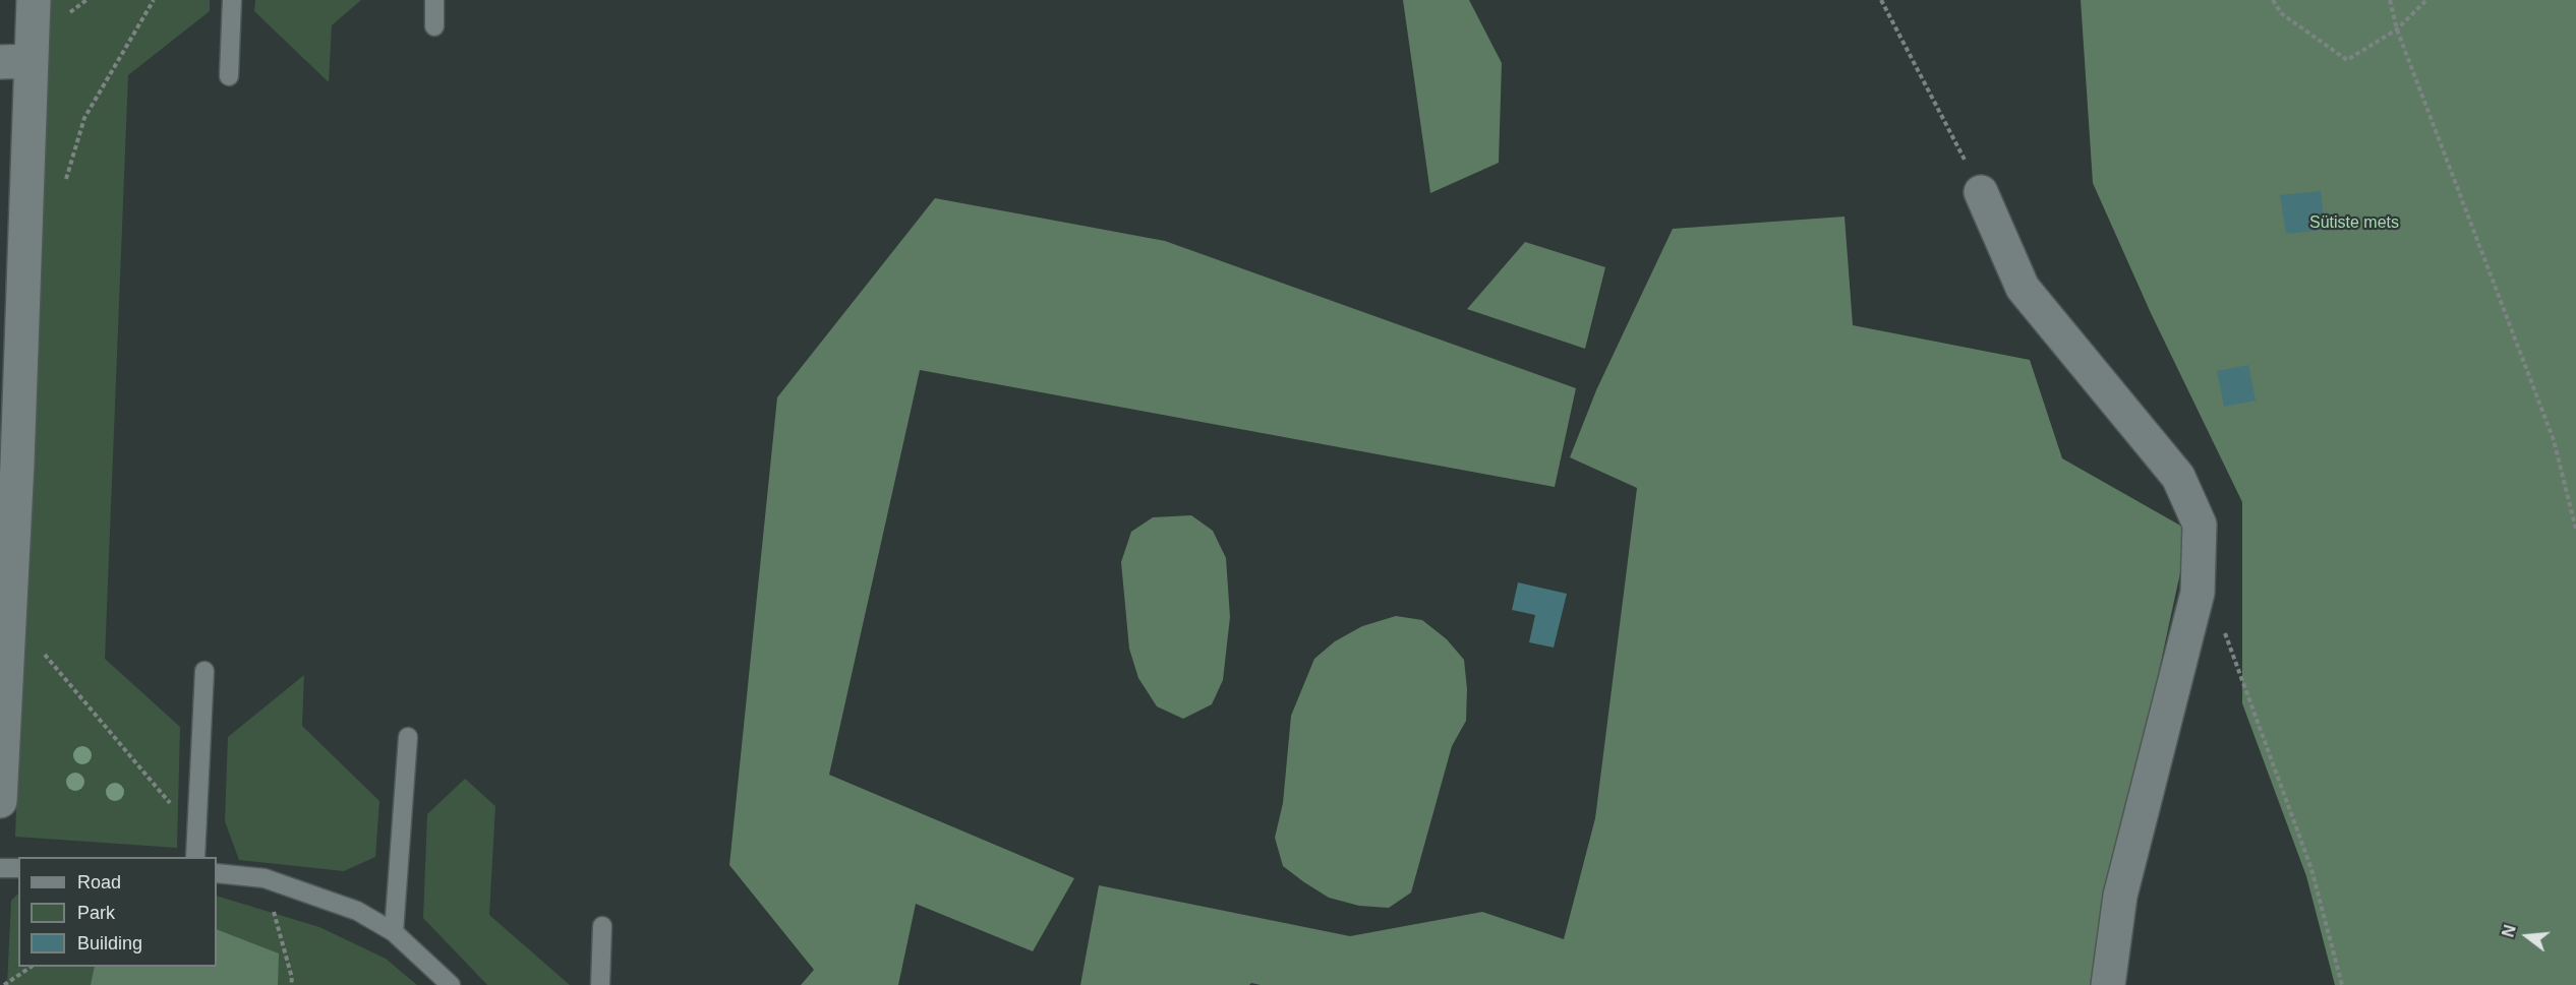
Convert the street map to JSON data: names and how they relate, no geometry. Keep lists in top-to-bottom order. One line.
{"parks":["Sütiste mets"],"legend":["Road","Park","Building"],"north":"left"}
